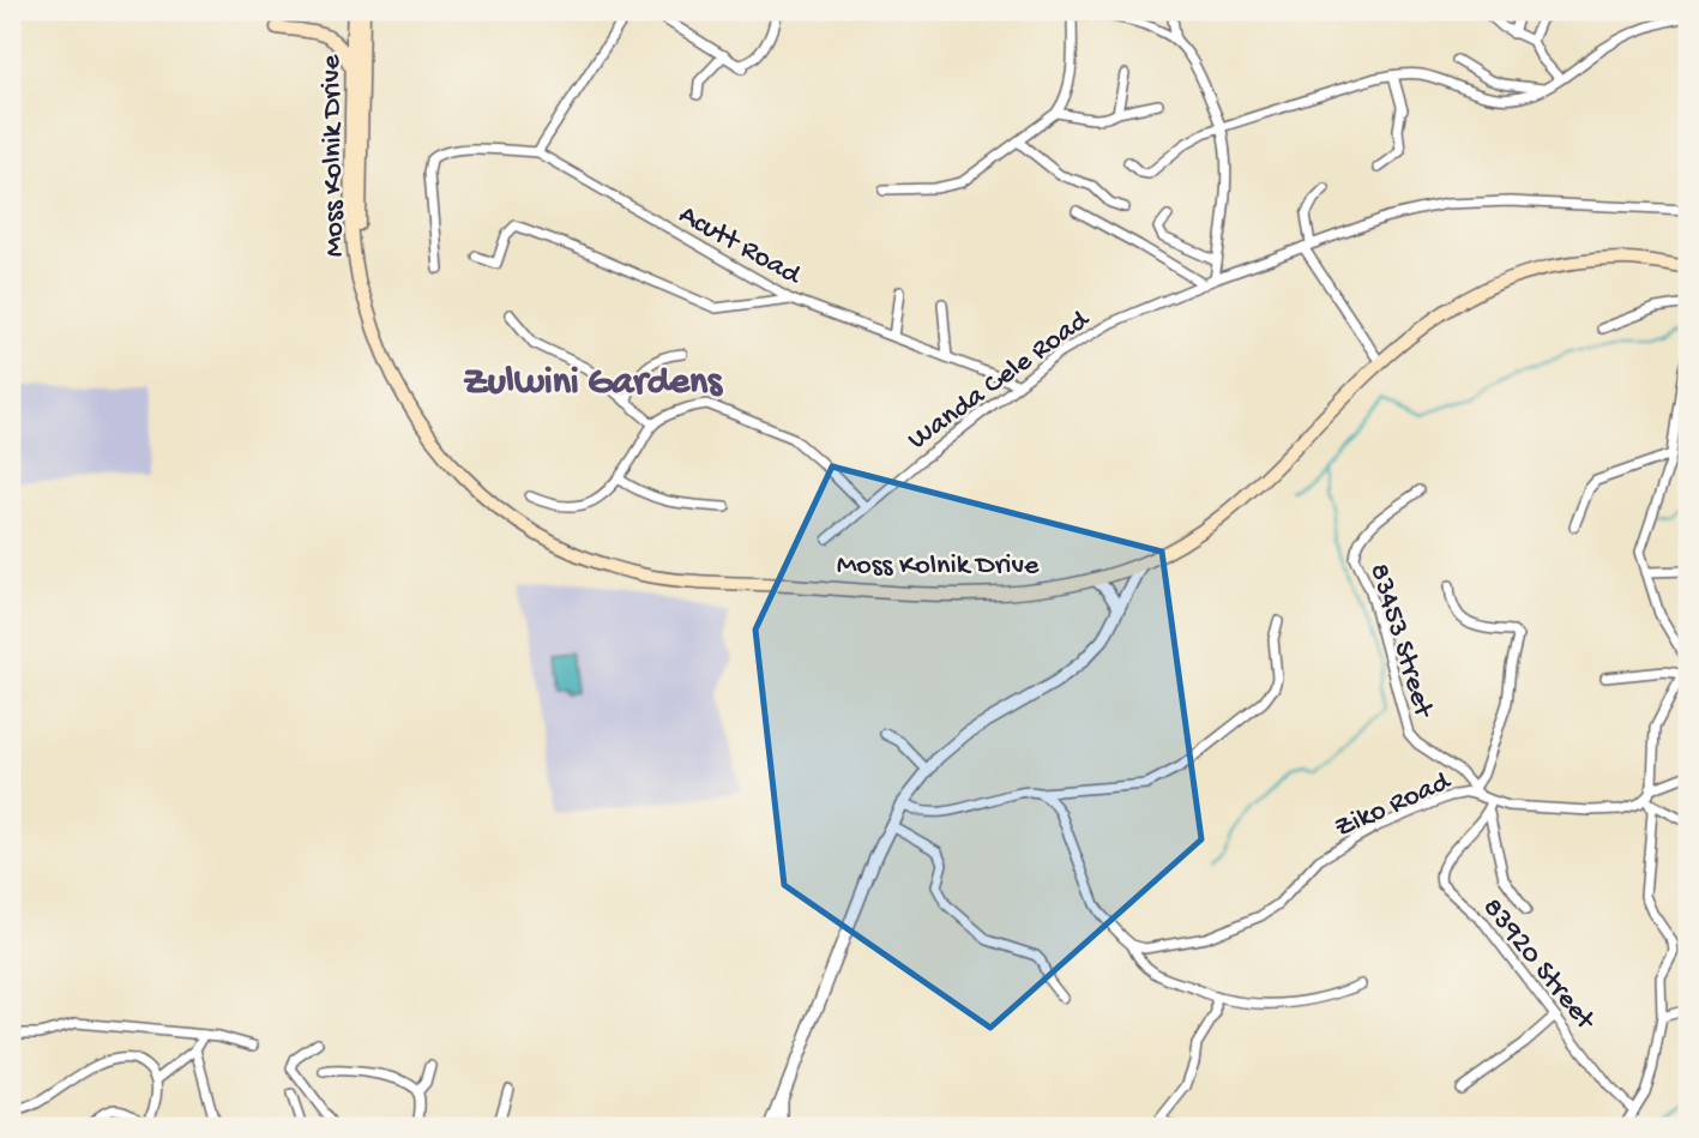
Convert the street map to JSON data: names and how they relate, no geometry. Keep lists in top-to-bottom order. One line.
{"streets":{"main road":["Moss Kolnik Drive"],"street":["Acutt Road","Wanda Cele Road","83453 Street","Ziko Road","83920 Street"]},"crossings":[["Acutt Road","Wanda Cele Road"],["83453 Street","Ziko Road"],["Ziko Road","83920 Street"]],"districts":["Zulwini Gardens"]}
